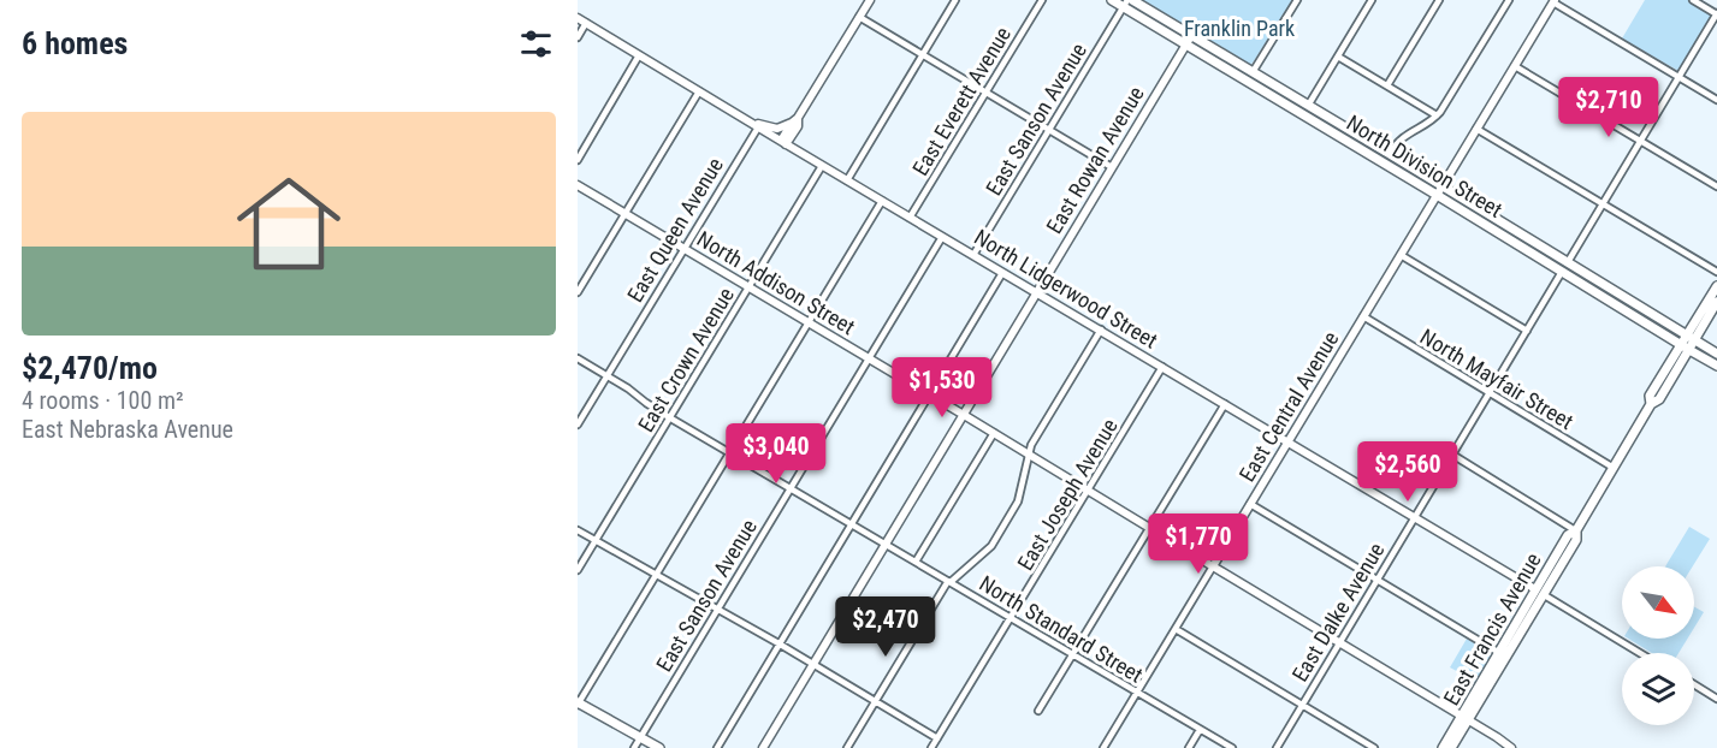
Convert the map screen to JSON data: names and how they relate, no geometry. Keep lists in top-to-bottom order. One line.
{"streets":{"main road":["North Division Street","East Francis Avenue"],"street":["East Everett Avenue","East Sanson Avenue","East Rowan Avenue","East Queen Avenue","North Addison Street","North Lidgerwood Street","East Crown Avenue","North Mayfair Street","East Central Avenue","East Joseph Avenue","East Dalke Avenue","North Standard Street"]},"crossings":[["East Everett Avenue","North Lidgerwood Street"],["East Sanson Avenue","North Division Street"],["East Sanson Avenue","North Addison Street"],["East Sanson Avenue","North Lidgerwood Street"],["East Sanson Avenue","North Standard Street"],["East Rowan Avenue","North Division Street"],["East Rowan Avenue","North Addison Street"],["East Rowan Avenue","North Lidgerwood Street"],["East Rowan Avenue","North Standard Street"],["North Division Street","East Central Avenue"],["North Division Street","East Dalke Avenue"],["North Division Street","East Francis Avenue"],["East Queen Avenue","North Addison Street"],["East Queen Avenue","North Lidgerwood Street"],["East Queen Avenue","North Standard Street"],["North Addison Street","East Crown Avenue"],["North Addison Street","East Central Avenue"],["North Addison Street","East Joseph Avenue"],["North Addison Street","East Dalke Avenue"],["North Addison Street","East Francis Avenue"],["North Lidgerwood Street","East Crown Avenue"],["North Lidgerwood Street","East Central Avenue"],["North Lidgerwood Street","East Joseph Avenue"],["North Lidgerwood Street","East Dalke Avenue"],["North Lidgerwood Street","East Francis Avenue"],["East Crown Avenue","North Standard Street"],["North Mayfair Street","East Central Avenue"],["North Mayfair Street","East Dalke Avenue"],["North Mayfair Street","East Francis Avenue"],["East Central Avenue","North Standard Street"],["East Joseph Avenue","North Standard Street"]],"parks":["Franklin Park"],"north":"bottom right","page":{"heading":"6 homes","price":["$2,710","$1,530","$3,040","$2,560","$1,770","$2,470"],"list":[{"name":"$2,470/mo","note":"4 rooms · 100 m² · East Nebraska Avenue"}]}}
